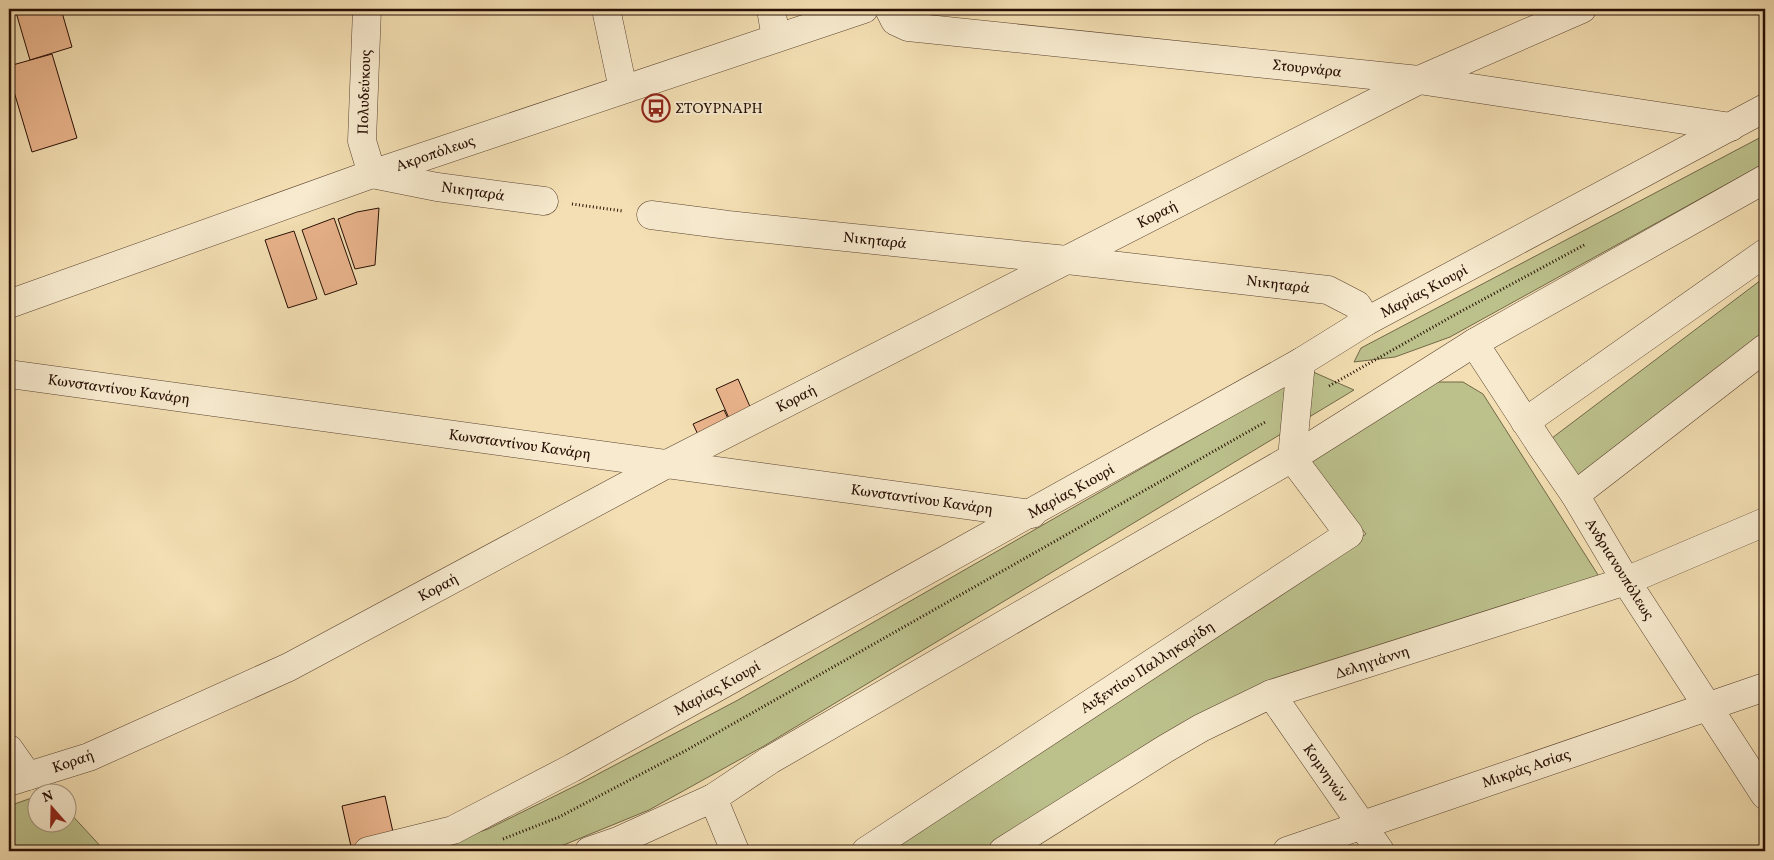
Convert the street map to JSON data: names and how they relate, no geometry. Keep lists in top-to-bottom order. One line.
{"streets":{"street":["Στουρνάρα","Πολυδεύκους","Ακροπόλεως","Νικηταρά","Κοραή","Μαρίας Κιουρί","Κωνσταντίνου Κανάρη","Ανδριανουπόλεως","Δεληγιάννη","Αυξεντίου Παλληκαρίδη","Μικράς Ασίας","Κομνηνών"]},"crossings":[["Στουρνάρα","Κοραή"],["Στουρνάρα","Μαρίας Κιουρί"],["Πολυδεύκους","Ακροπόλεως"],["Πολυδεύκους","Νικηταρά"],["Ακροπόλεως","Νικηταρά"],["Νικηταρά","Κοραή"],["Νικηταρά","Μαρίας Κιουρί"],["Κοραή","Κωνσταντίνου Κανάρη"],["Μαρίας Κιουρί","Κωνσταντίνου Κανάρη"],["Ανδριανουπόλεως","Δεληγιάννη"],["Ανδριανουπόλεως","Μικράς Ασίας"],["Δεληγιάννη","Κομνηνών"],["Μικράς Ασίας","Κομνηνών"]],"places":{"bus stop":["ΣΤΟΥΡΝΑΡΗ"]},"north":"top"}
